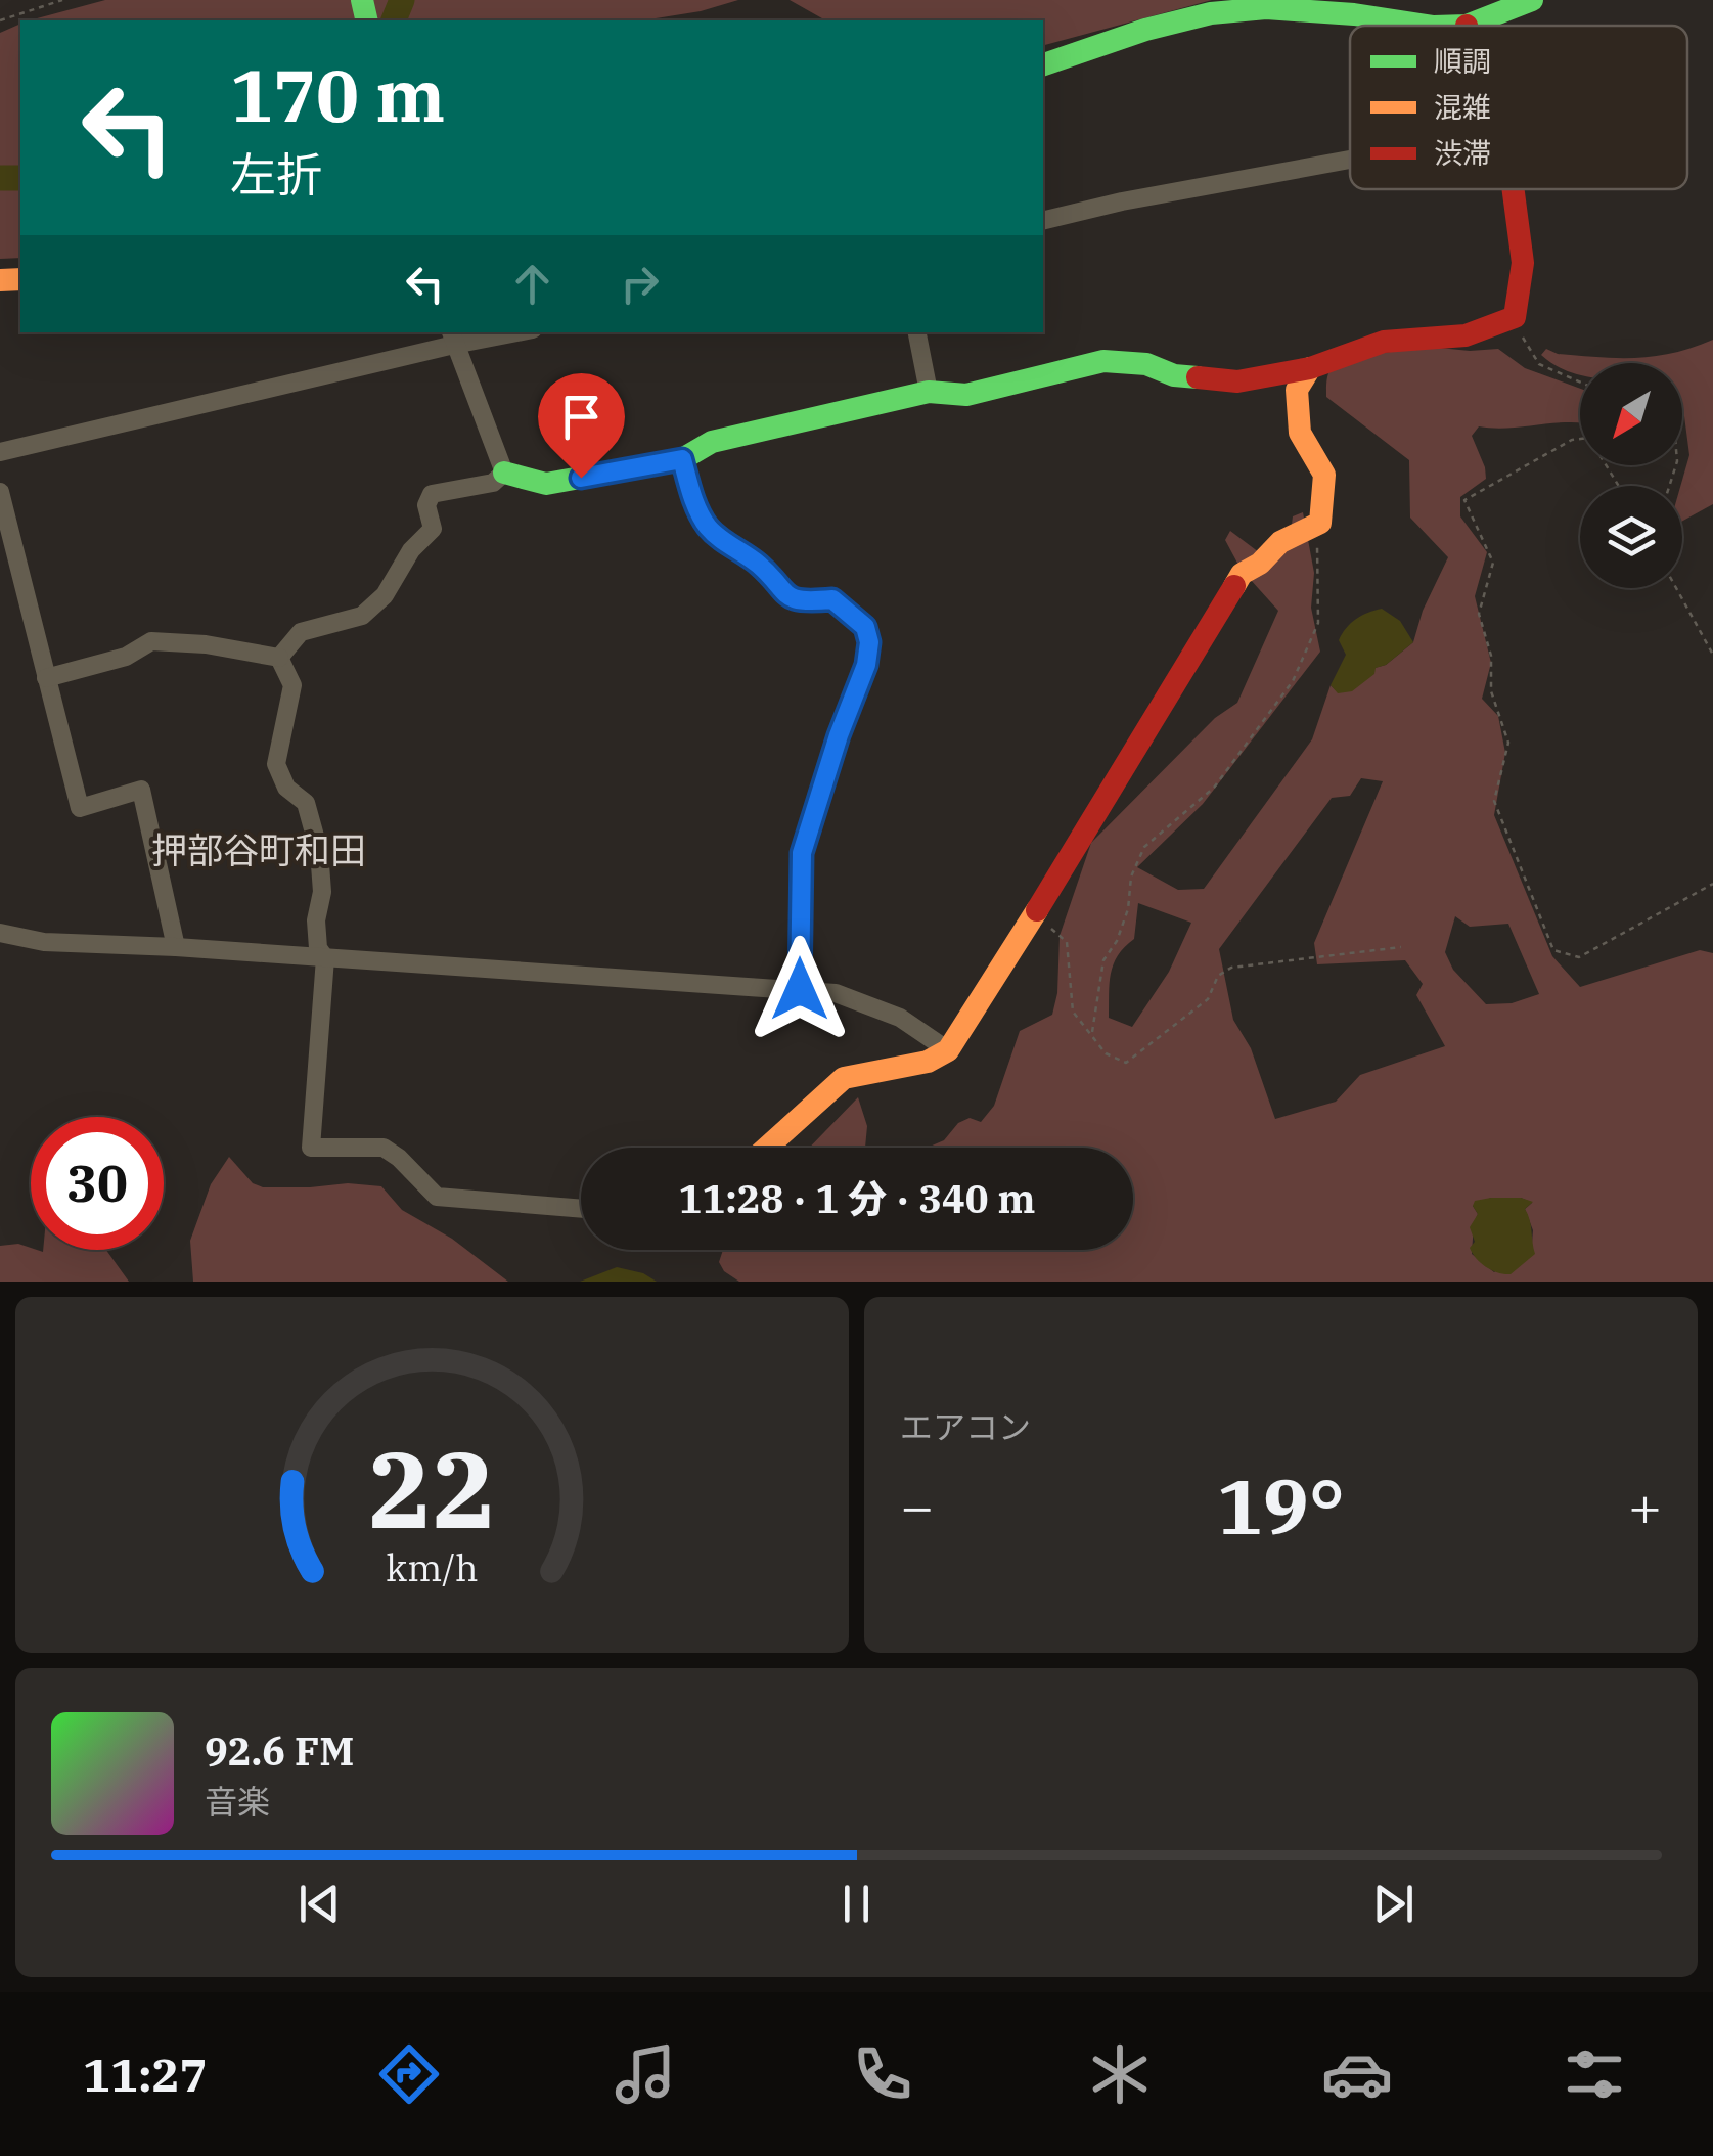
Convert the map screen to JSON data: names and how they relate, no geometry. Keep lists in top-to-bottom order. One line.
{"districts":["押部谷町和田"],"legend":["順調","混雑","渋滞"],"north":"bottom left","page":{"turn":["170 m","左折"],"limit":"30","trip":"11:28 · 1 分 · 340 m","tile":"エアコン","heat":["−","19°","+"],"song":["92.6 FM","音楽"],"tabs":"11:27","gauge":["22","km/h"]}}
